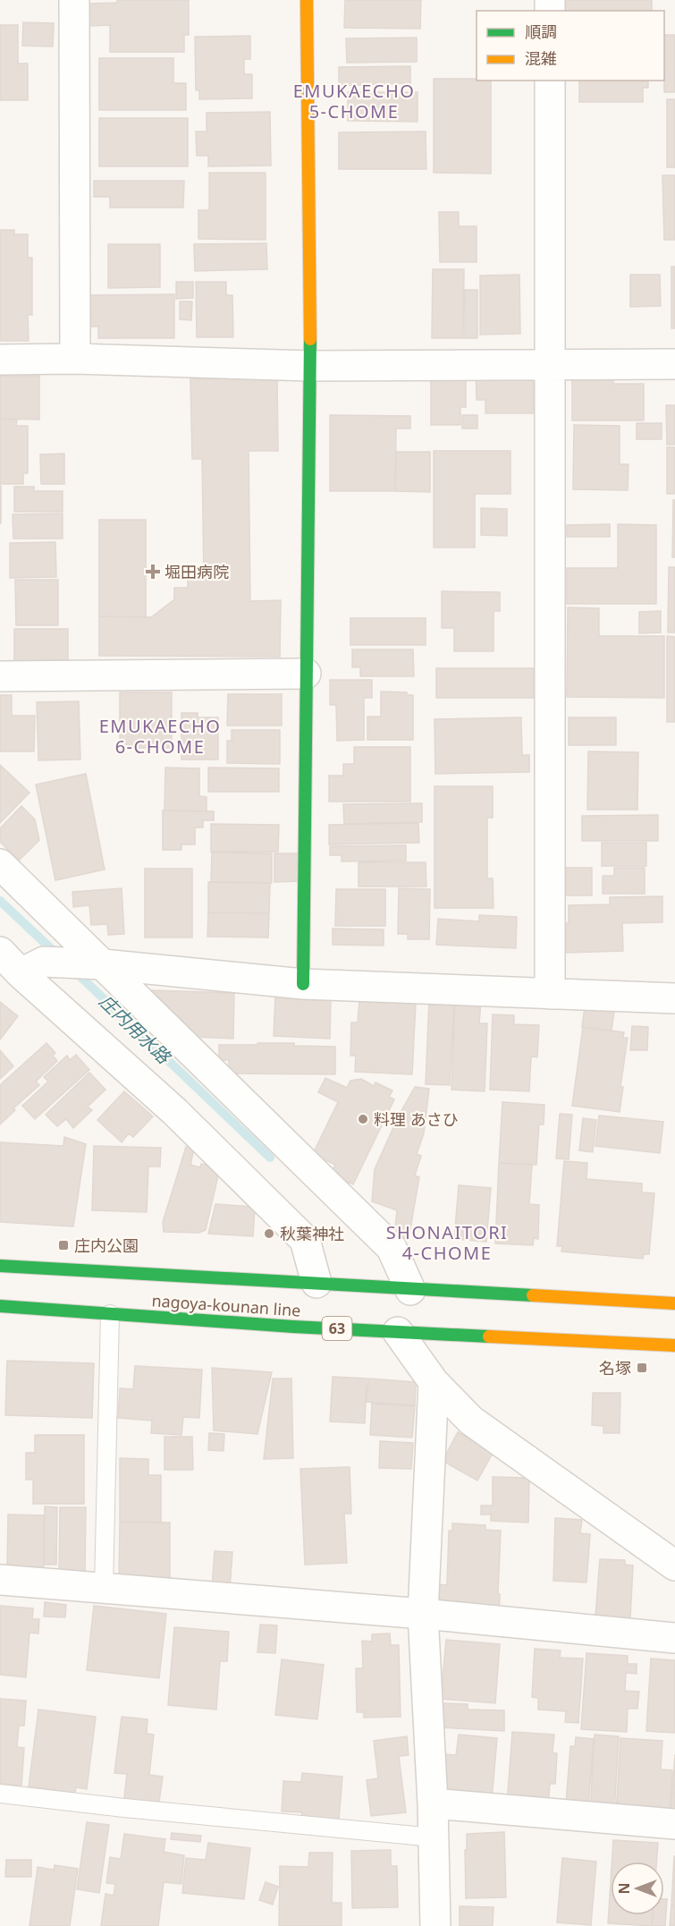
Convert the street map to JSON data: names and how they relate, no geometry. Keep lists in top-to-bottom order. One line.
{"streets":{"main road":["nagoya-kounan line","63"]},"districts":["EMUKAECHO 5-CHOME","EMUKAECHO 6-CHOME","SHONAITORI 4-CHOME"],"water":["庄内用水路"],"places":{"health":["堀田病院"],"other":["料理 あさひ","秋葉神社"],"transit":["庄内公園","名塚"]},"legend":["順調","混雑"],"north":"left"}
